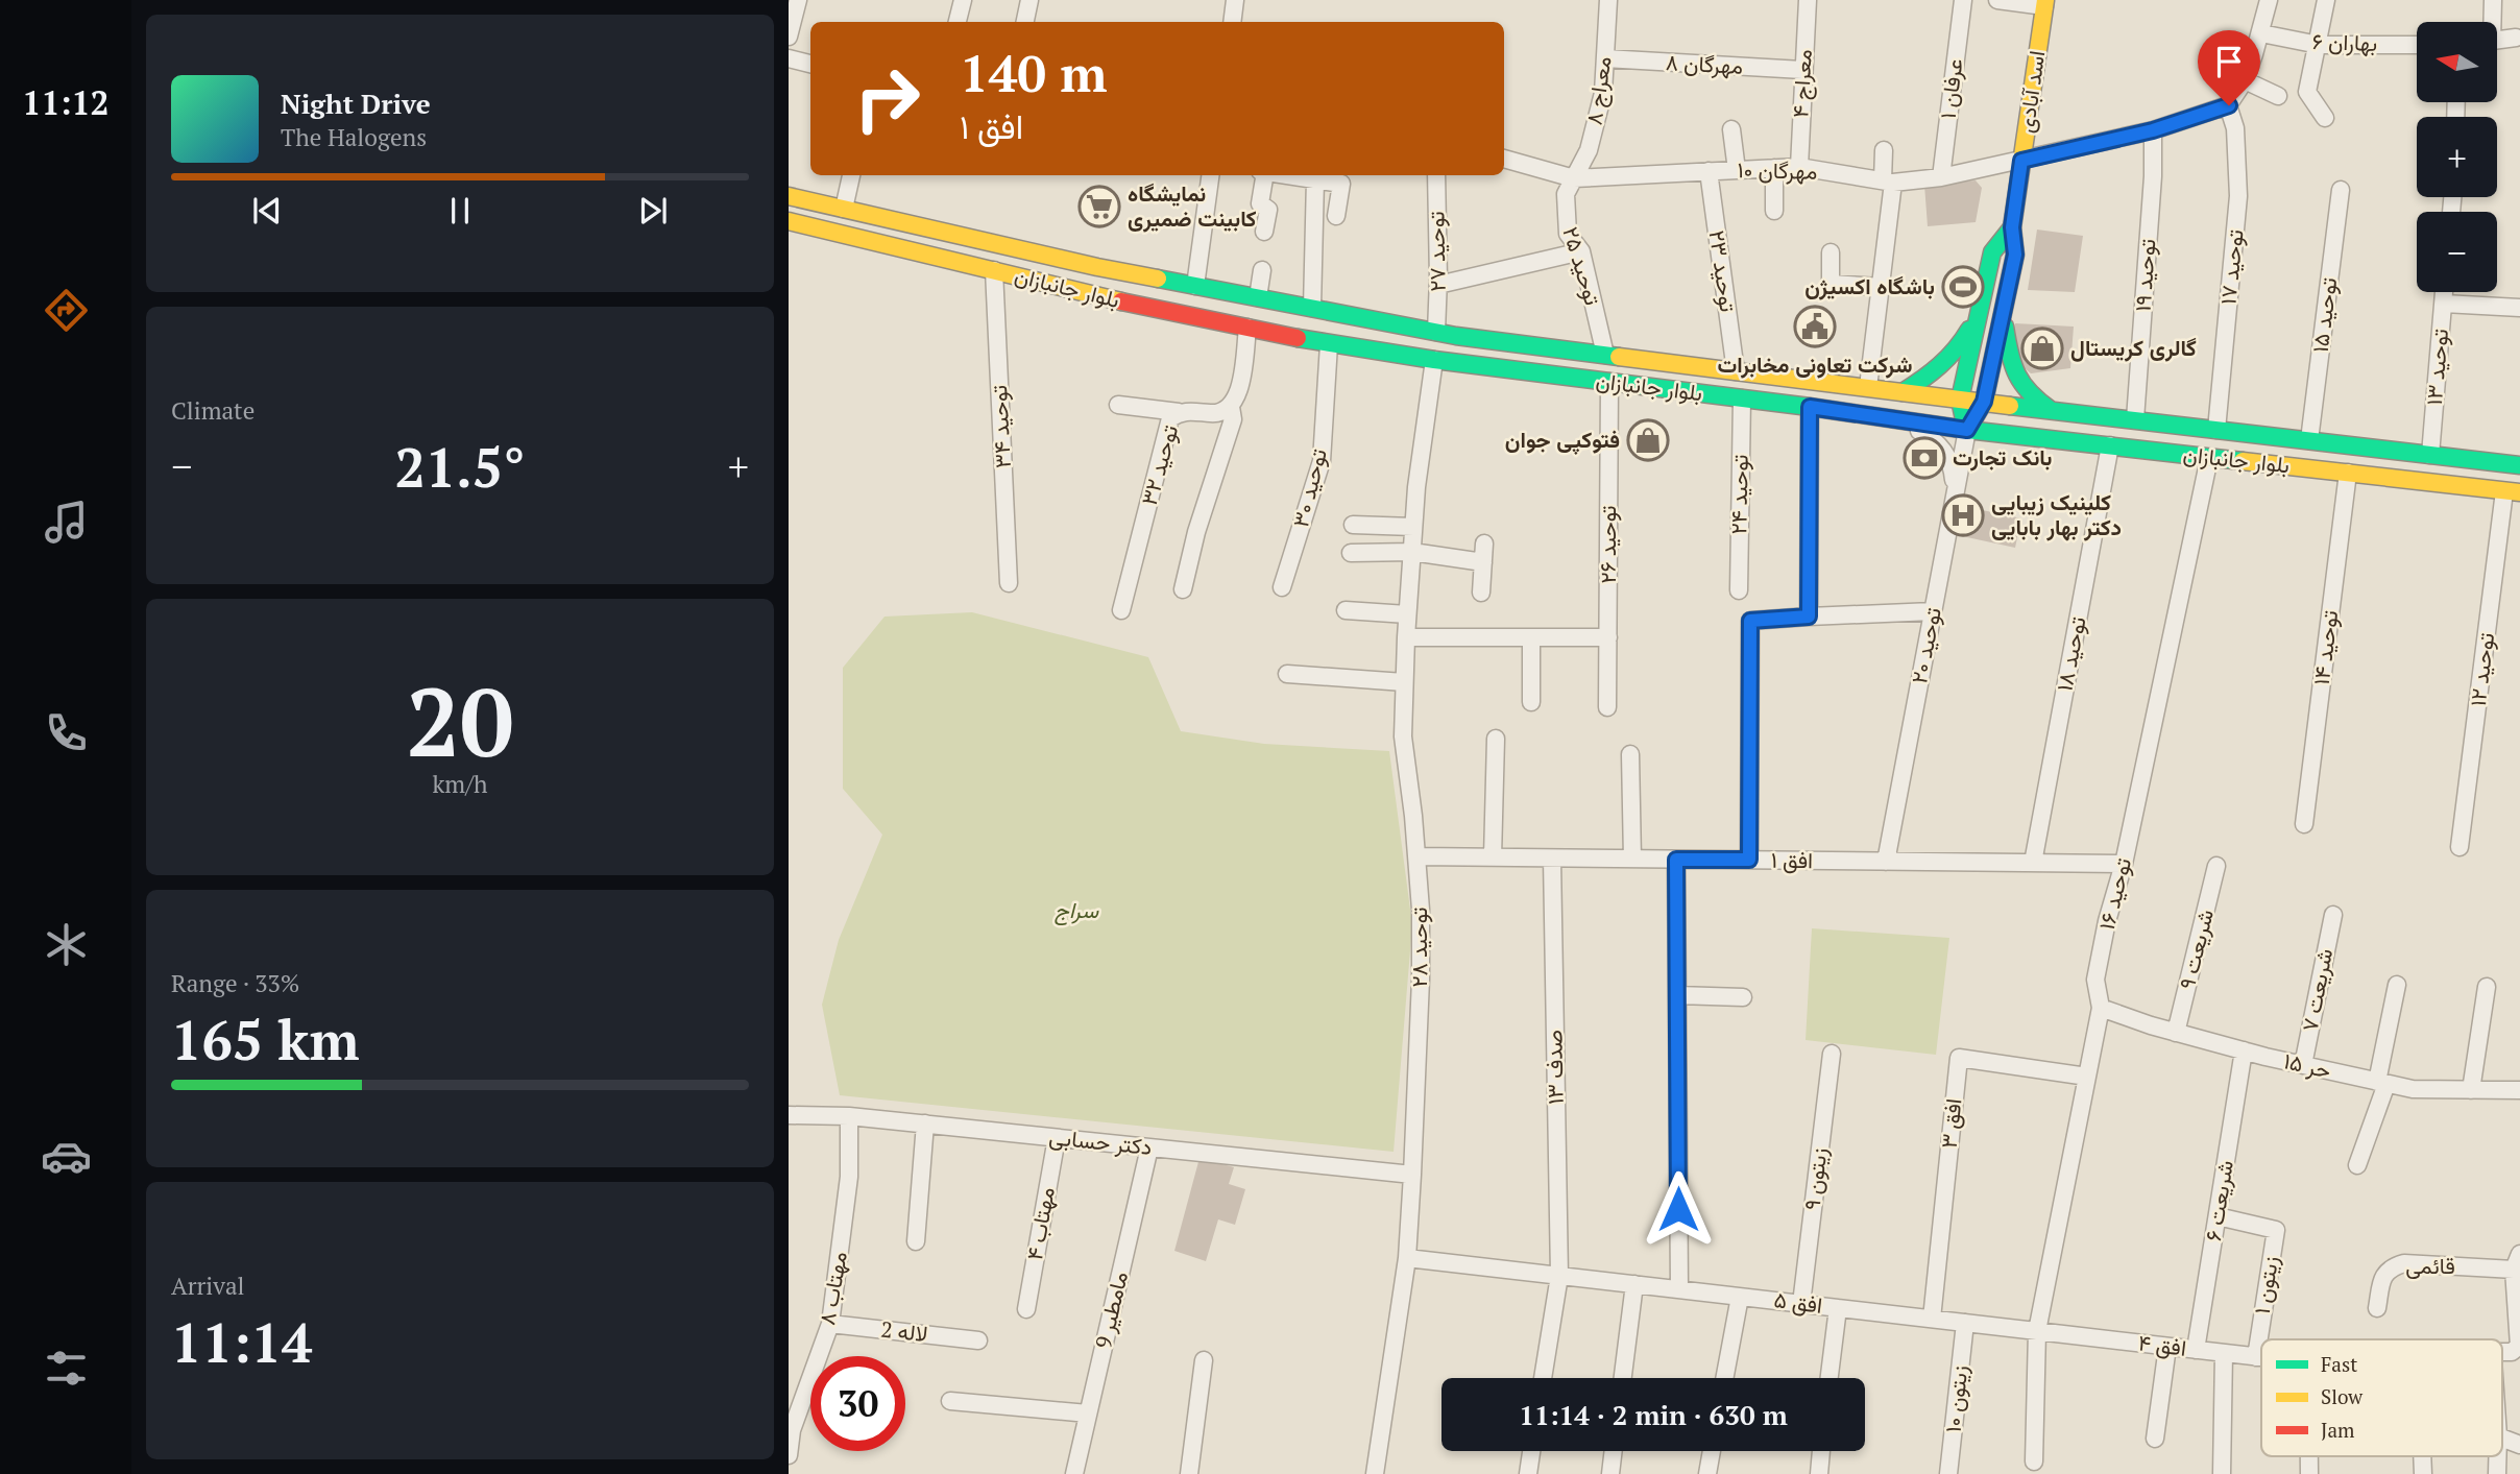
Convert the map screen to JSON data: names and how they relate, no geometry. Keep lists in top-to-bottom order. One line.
{"streets":{"main road":["اسد آبادی","بلوار جانبازان"],"street":["بهاران ۶","مهرگان ۸","معراج ۴","عرفان ۱","معراج ۸","مهرگان ۱۰","توحید ۲۷","توحید ۲۵","توحید ۱۷","توحید ۲۳","توحید ۱۹","توحید ۱۵","توحید ۱۳","توحید ۳۴","توحید ۳۲","توحید ۳۰","توحید ۲۴","توحید ۲۶","توحید ۲۰","توحید ۱۴","توحید ۱۸","توحید ۱۲","افق ۱","توحید ۱۶","توحید ۲۸","شریعت ۹","شریعت ۷","حر ۱۵","صدف ۱۳","افق ۳","دکتر حسابی","زیتون ۹","شریعت ۶","مهتاب ۴","قائمی","زیتون ۱","مهتاب ۸","افق ۵","مامطیر 9","لاله 2","افق ۴","زیتون ۱۰"]},"crossings":[["مهرگان ۸","معراج ۴"],["مهرگان ۸","معراج ۸"],["معراج ۴","مهرگان ۱۰"],["عرفان ۱","مهرگان ۱۰"],["معراج ۸","مهرگان ۱۰"],["معراج ۸","توحید ۲۵"],["اسد آبادی","مهرگان ۱۰"],["اسد آبادی","بلوار جانبازان"],["اسد آبادی","توحید ۲۰"],["مهرگان ۱۰","توحید ۲۵"],["مهرگان ۱۰","توحید ۱۷"],["مهرگان ۱۰","توحید ۲۳"],["مهرگان ۱۰","توحید ۱۹"],["توحید ۲۷","بلوار جانبازان"],["توحید ۲۵","بلوار جانبازان"],["توحید ۱۷","بلوار جانبازان"],["توحید ۲۳","بلوار جانبازان"],["توحید ۱۹","بلوار جانبازان"],["بلوار جانبازان","توحید ۱۵"],["بلوار جانبازان","توحید ۱۳"],["بلوار جانبازان","توحید ۳۴"],["بلوار جانبازان","توحید ۳۰"],["بلوار جانبازان","توحید ۲۴"],["بلوار جانبازان","توحید ۲۶"],["بلوار جانبازان","توحید ۲۰"],["بلوار جانبازان","توحید ۱۴"],["بلوار جانبازان","توحید ۱۸"],["بلوار جانبازان","توحید ۱۲"],["بلوار جانبازان","توحید ۱۶"],["بلوار جانبازان","توحید ۲۸"],["توحید ۲۰","افق ۱"],["توحید ۱۸","افق ۱"],["افق ۱","توحید ۱۶"],["افق ۱","توحید ۲۸"],["افق ۱","صدف ۱۳"],["توحید ۱۶","حر ۱۵"],["توحید ۱۶","افق ۳"],["توحید ۱۶","افق ۵"],["توحید ۱۶","افق ۴"],["توحید ۲۸","دکتر حسابی"],["شریعت ۹","حر ۱۵"],["شریعت ۷","حر ۱۵"],["حر ۱۵","شریعت ۶"],["صدف ۱۳","افق ۵"],["افق ۳","افق ۵"],["دکتر حسابی","مهتاب ۴"],["دکتر حسابی","مهتاب ۸"],["دکتر حسابی","مامطیر 9"],["زیتون ۹","افق ۵"],["شریعت ۶","زیتون ۱"],["شریعت ۶","افق ۴"],["زیتون ۱","افق ۴"],["مهتاب ۸","لاله 2"],["افق ۵","افق ۴"],["افق ۵","زیتون ۱۰"]],"parks":["سراج"],"places":{"supermarket":["نمایشگاه کابینت ضمیری"],"sports":["باشگاه اکسیژن"],"public building":["شرکت تعاونی مخابرات"],"shop":["گالری کریستال","فتوکپی جوان"],"bank":["بانک تجارت"],"hospital":["کلینیک زیبایی دکتر بهار بابایی"]},"legend":["Fast","Slow","Jam"],"north":"left","page":{"tabs":"11:12","map_buttons":["+","−"],"turn":["140 m","افق ۱"],"song":["Night Drive","The Halogens"],"tile":["Climate",["20","km/h"],["Range · 33%","165 km"],["Arrival","11:14"]],"heat":["−","21.5°","+"],"limit":"30","trip":"11:14 · 2 min · 630 m"}}
